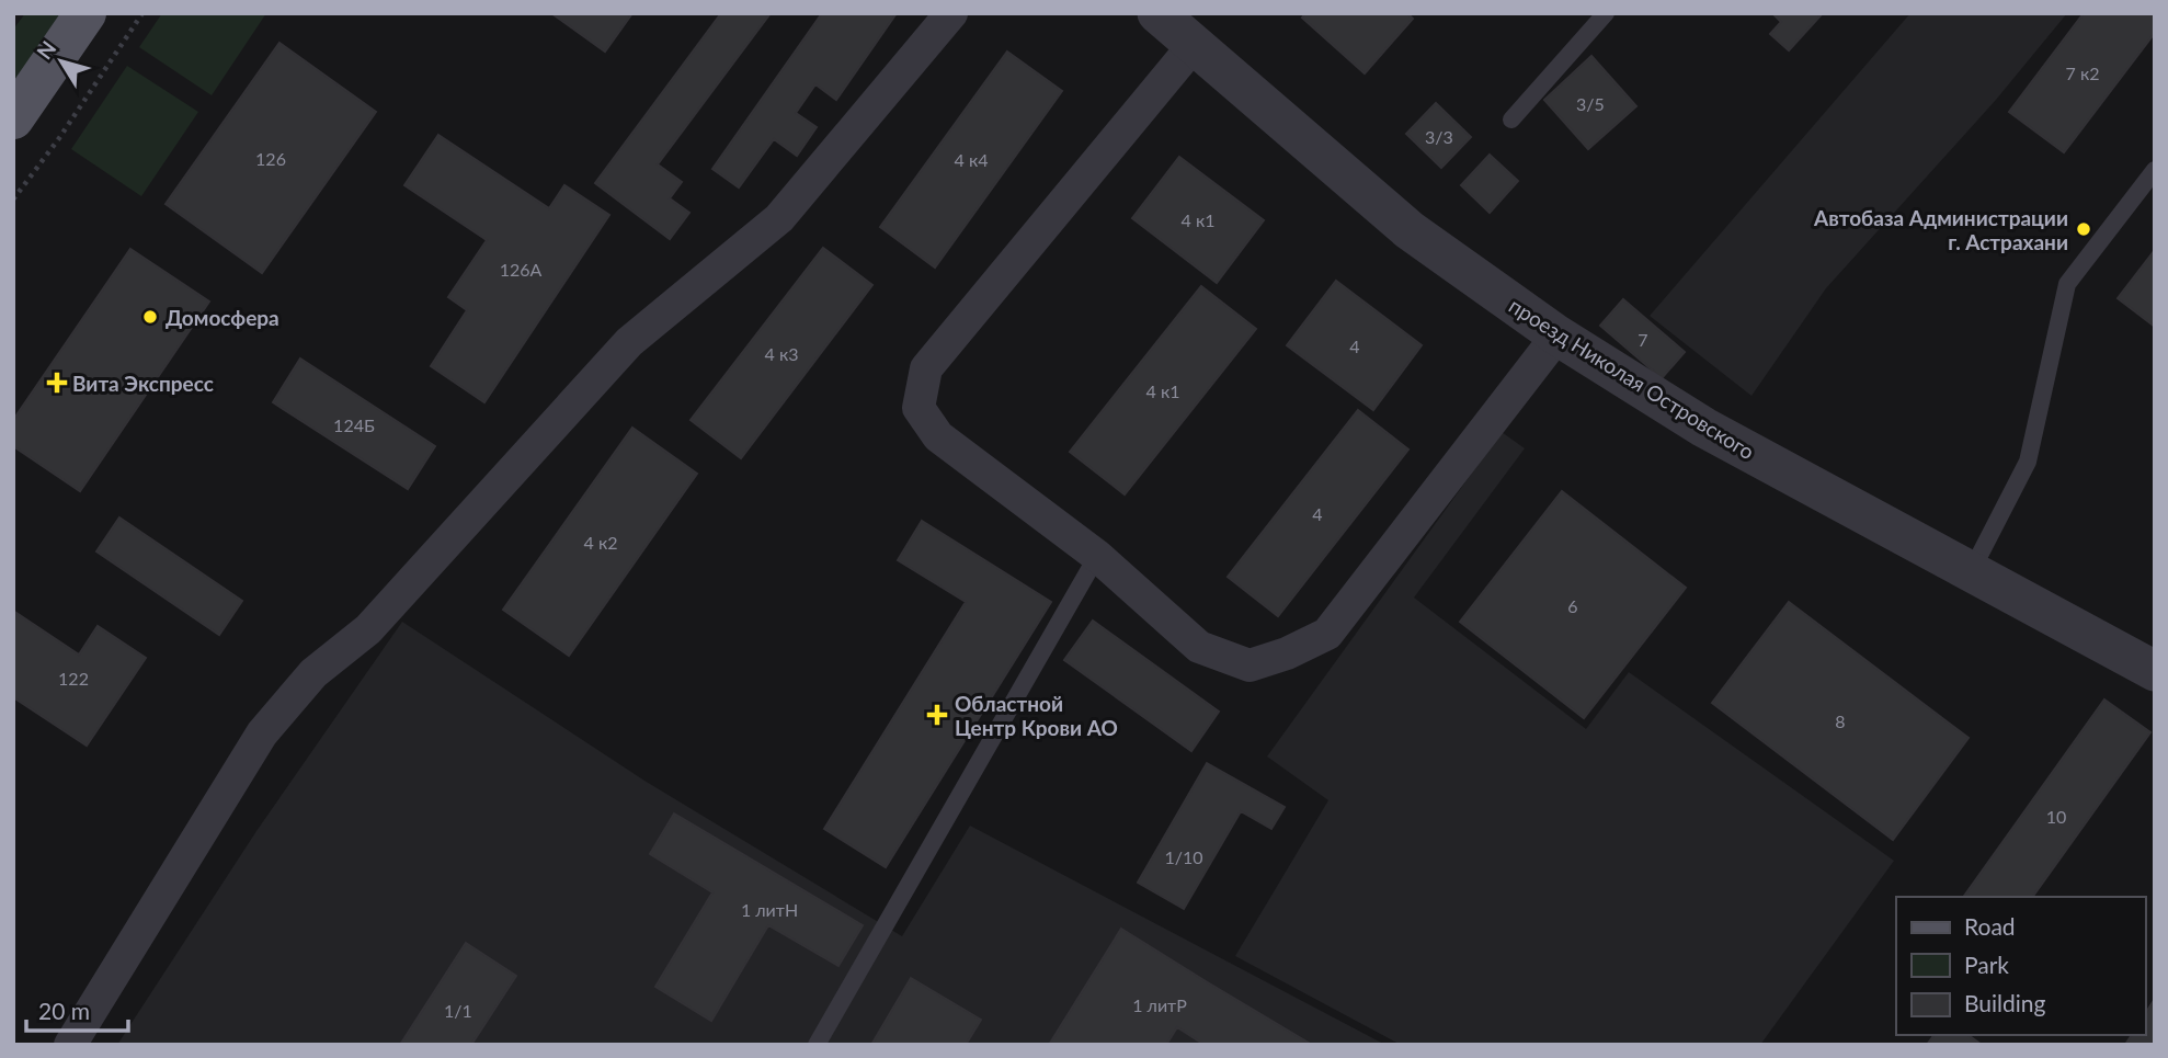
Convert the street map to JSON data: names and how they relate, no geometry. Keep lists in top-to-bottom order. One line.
{"streets":{"street":["проезд Николая Островского"]},"places":{"other":["Автобаза Администрации г. Астрахани","Домосфера"],"health":["Вита Экспресс","Областной Центр Крови АО"]},"house_numbers":["7 к2","3/5","3/3","126","4 к4","4 к1","126А","7","4","4 к3","4 к1","124Б","4","4 к2","6","122","8","10","1/10","1 литН","1 литР","1/1"],"legend":["Road","Park","Building"],"scale_bar":"20 m","north":"top left"}
